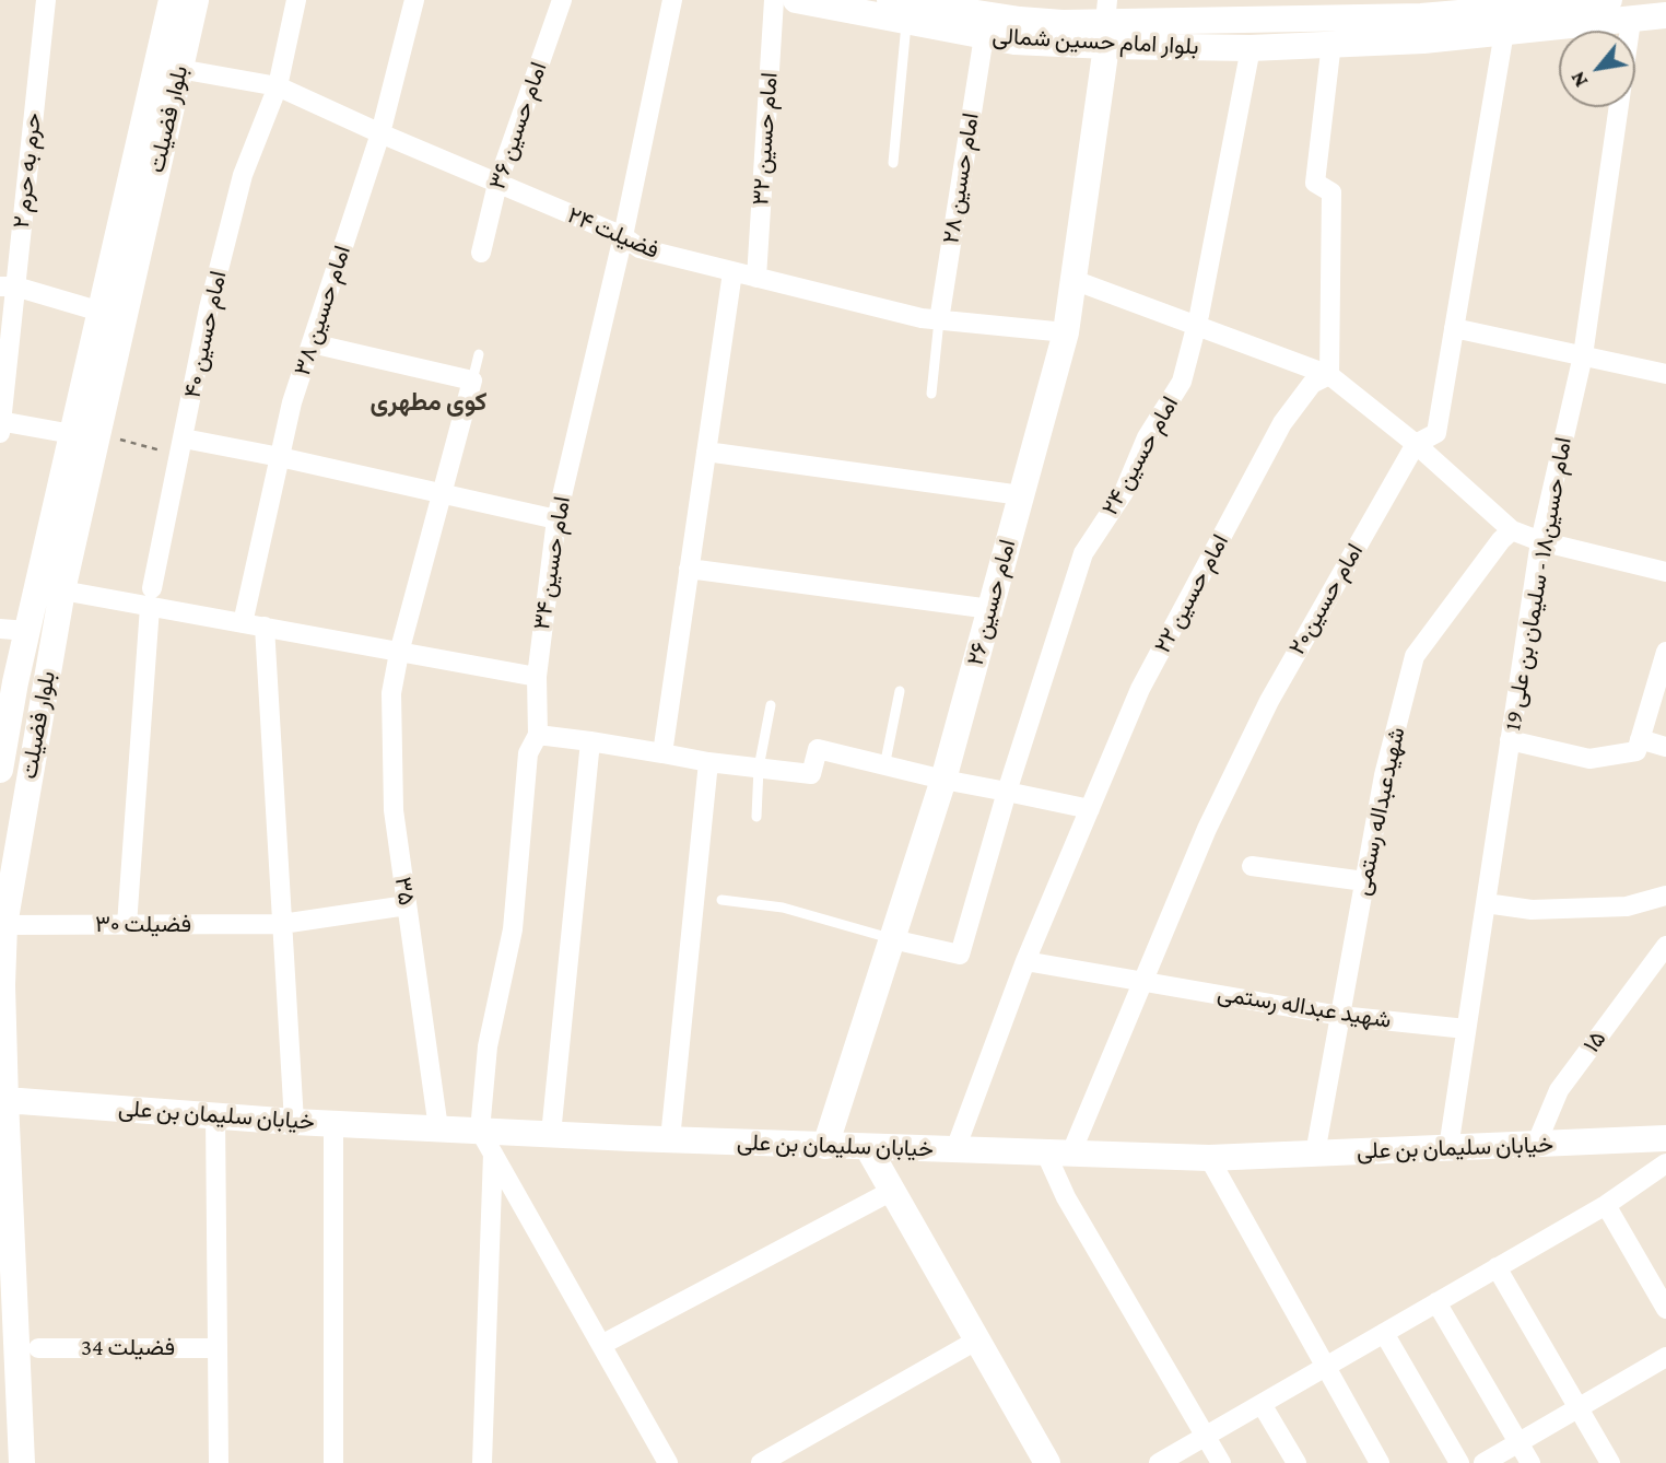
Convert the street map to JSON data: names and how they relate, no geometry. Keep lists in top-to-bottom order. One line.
{"streets":{"street":["بلوار امام حسین شمالی","بلوار فضیلت","امام حسین ۳۶","امام حسین ۳۲","حرم به حرم ۲","امام حسین ۲۸","فضیلت ۲۴","امام حسین ۳۸","امام حسین ۴۰","امام حسین ۲۴","امام حسین ۳۴","امام حسین۱۸ - سلیمان بن علی 19","امام حسین ۲۲","امام حسین۲۰","امام حسین ۲۶","شهیدعبداله رستمی","۳۵","فضیلت ۳۰","شهید عبداله رستمی","۱۵","خیابان سلیمان بن علی","فضیلت 34"]},"crossings":[["بلوار امام حسین شمالی","امام حسین ۲۸"],["بلوار امام حسین شمالی","امام حسین ۲۴"],["بلوار امام حسین شمالی","امام حسین ۲۶"],["بلوار فضیلت","فضیلت ۲۴"],["بلوار فضیلت","فضیلت ۳۰"],["بلوار فضیلت","خیابان سلیمان بن علی"],["امام حسین ۳۶","فضیلت ۲۴"],["امام حسین ۳۲","فضیلت ۲۴"],["امام حسین ۲۸","فضیلت ۲۴"],["فضیلت ۲۴","امام حسین ۳۸"],["فضیلت ۲۴","امام حسین ۴۰"],["فضیلت ۲۴","امام حسین ۳۴"],["فضیلت ۲۴","امام حسین ۲۶"],["امام حسین ۴۰","فضیلت ۳۰"],["امام حسین ۲۴","امام حسین ۲۶"],["امام حسین ۳۴","خیابان سلیمان بن علی"],["امام حسین۱۸ - سلیمان بن علی 19","شهید عبداله رستمی"],["امام حسین۱۸ - سلیمان بن علی 19","خیابان سلیمان بن علی"],["امام حسین ۲۲","شهید عبداله رستمی"],["امام حسین ۲۲","خیابان سلیمان بن علی"],["امام حسین۲۰","شهید عبداله رستمی"],["امام حسین۲۰","خیابان سلیمان بن علی"],["امام حسین ۲۶","خیابان سلیمان بن علی"],["شهیدعبداله رستمی","شهید عبداله رستمی"],["شهیدعبداله رستمی","خیابان سلیمان بن علی"],["۳۵","فضیلت ۳۰"],["۳۵","خیابان سلیمان بن علی"],["۱۵","خیابان سلیمان بن علی"]],"districts":["کوی مطهری"],"north":"bottom left"}
